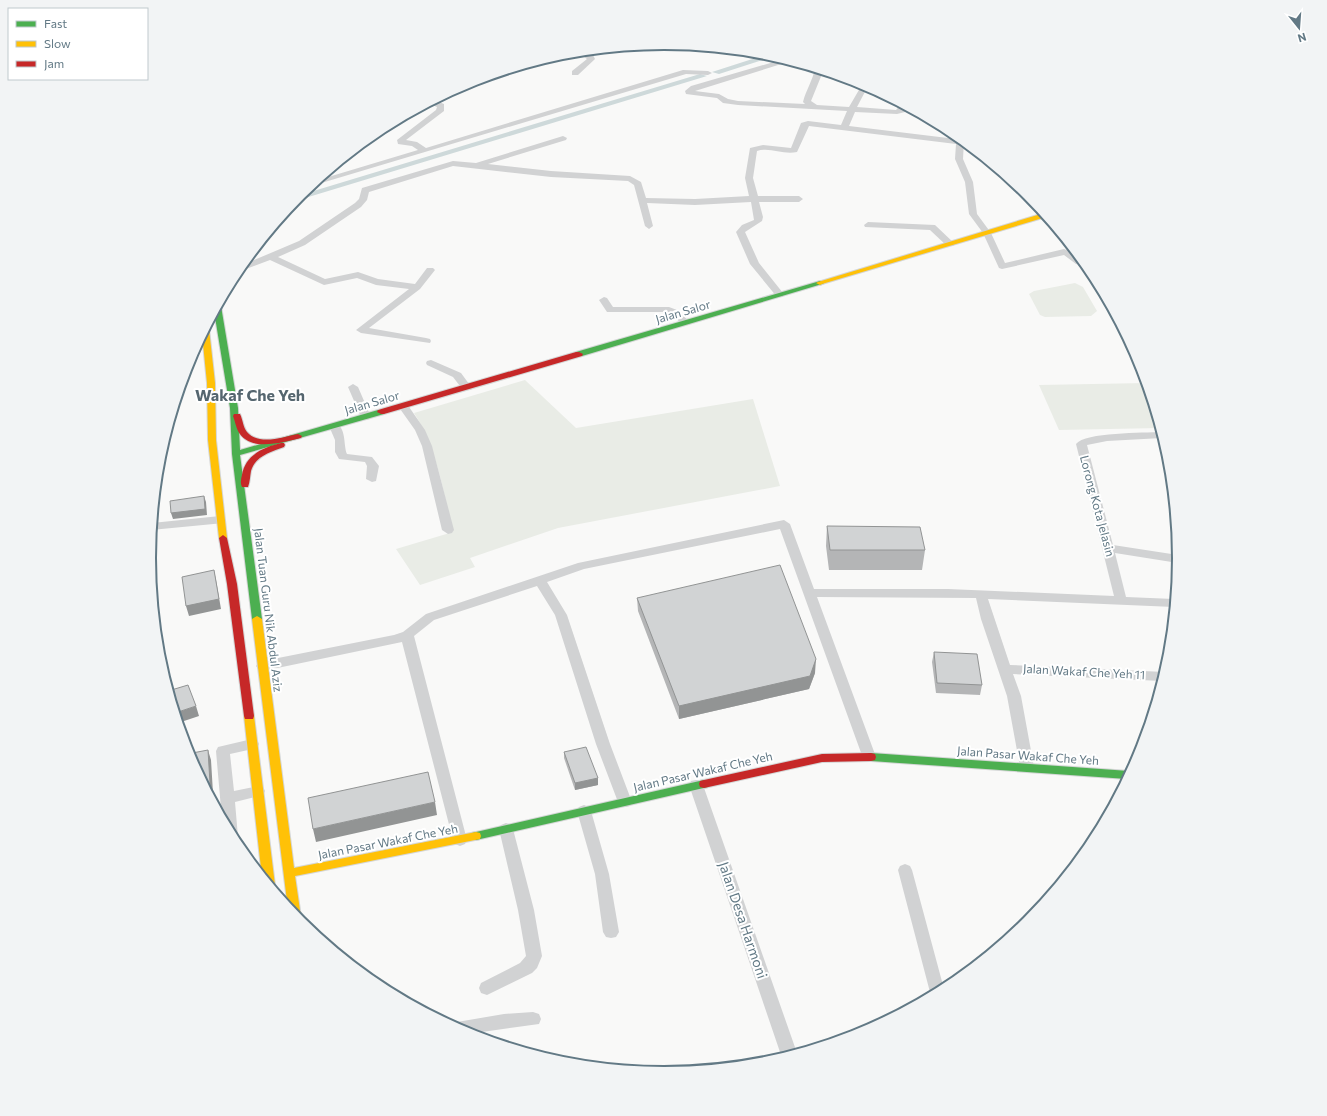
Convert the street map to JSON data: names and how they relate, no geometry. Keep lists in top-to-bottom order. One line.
{"streets":{"main road":["Jalan Salor","Jalan Tuan Guru Nik Abdul Aziz","Jalan Pasar Wakaf Che Yeh"],"street":["Lorong Kota Jelasin","Jalan Wakaf Che Yeh 11","Jalan Desa Harmoni"]},"crossings":[["Jalan Salor","Jalan Tuan Guru Nik Abdul Aziz"],["Jalan Tuan Guru Nik Abdul Aziz","Jalan Pasar Wakaf Che Yeh"],["Jalan Pasar Wakaf Che Yeh","Jalan Desa Harmoni"]],"districts":["Wakaf Che Yeh"],"legend":["Fast","Slow","Jam"],"north":"bottom"}
